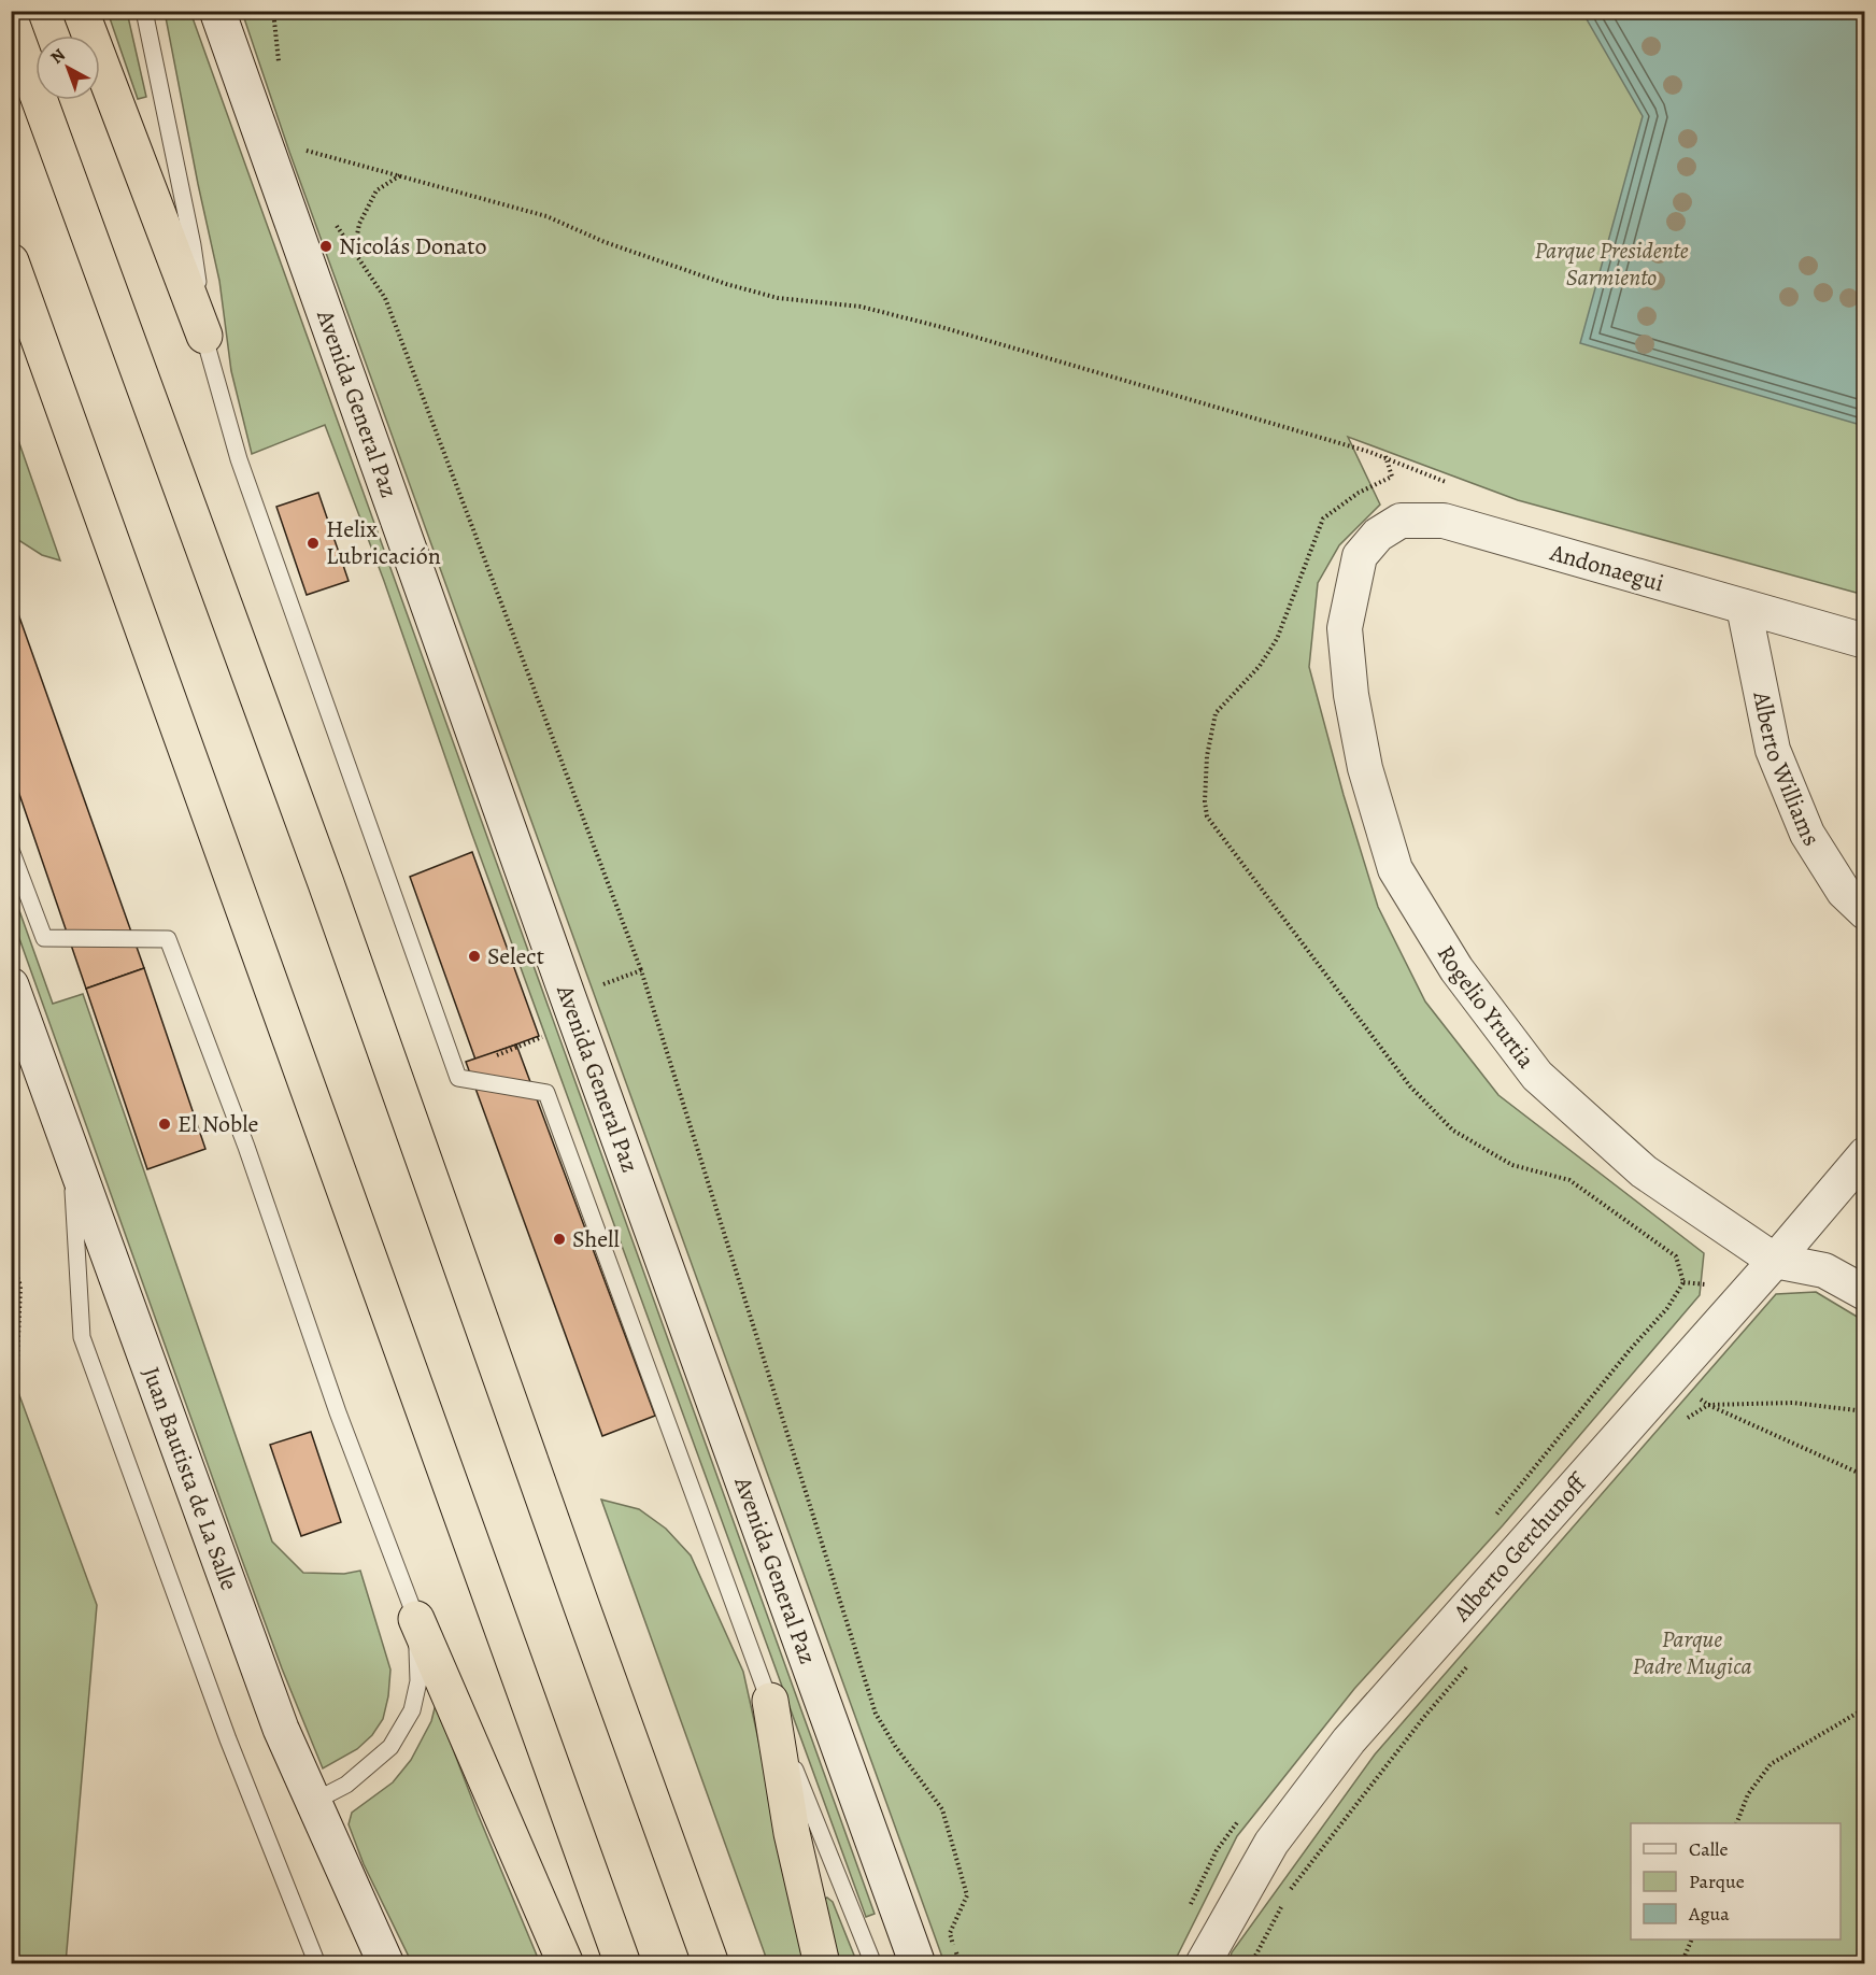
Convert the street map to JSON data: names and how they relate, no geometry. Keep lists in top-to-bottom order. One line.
{"streets":{"street":["Avenida General Paz","Andonaegui","Alberto Williams","Rogelio Yrurtia","Juan Bautista de La Salle","Alberto Gerchunoff"]},"crossings":[["Andonaegui","Alberto Williams"],["Andonaegui","Rogelio Yrurtia"],["Rogelio Yrurtia","Alberto Gerchunoff"]],"parks":["Parque Presidente Sarmiento","Parque Padre Mugica"],"places":["Nicolás Donato","Helix Lubricación","Select","El Noble","Shell"],"legend":["Calle","Parque","Agua"],"north":"top left"}
